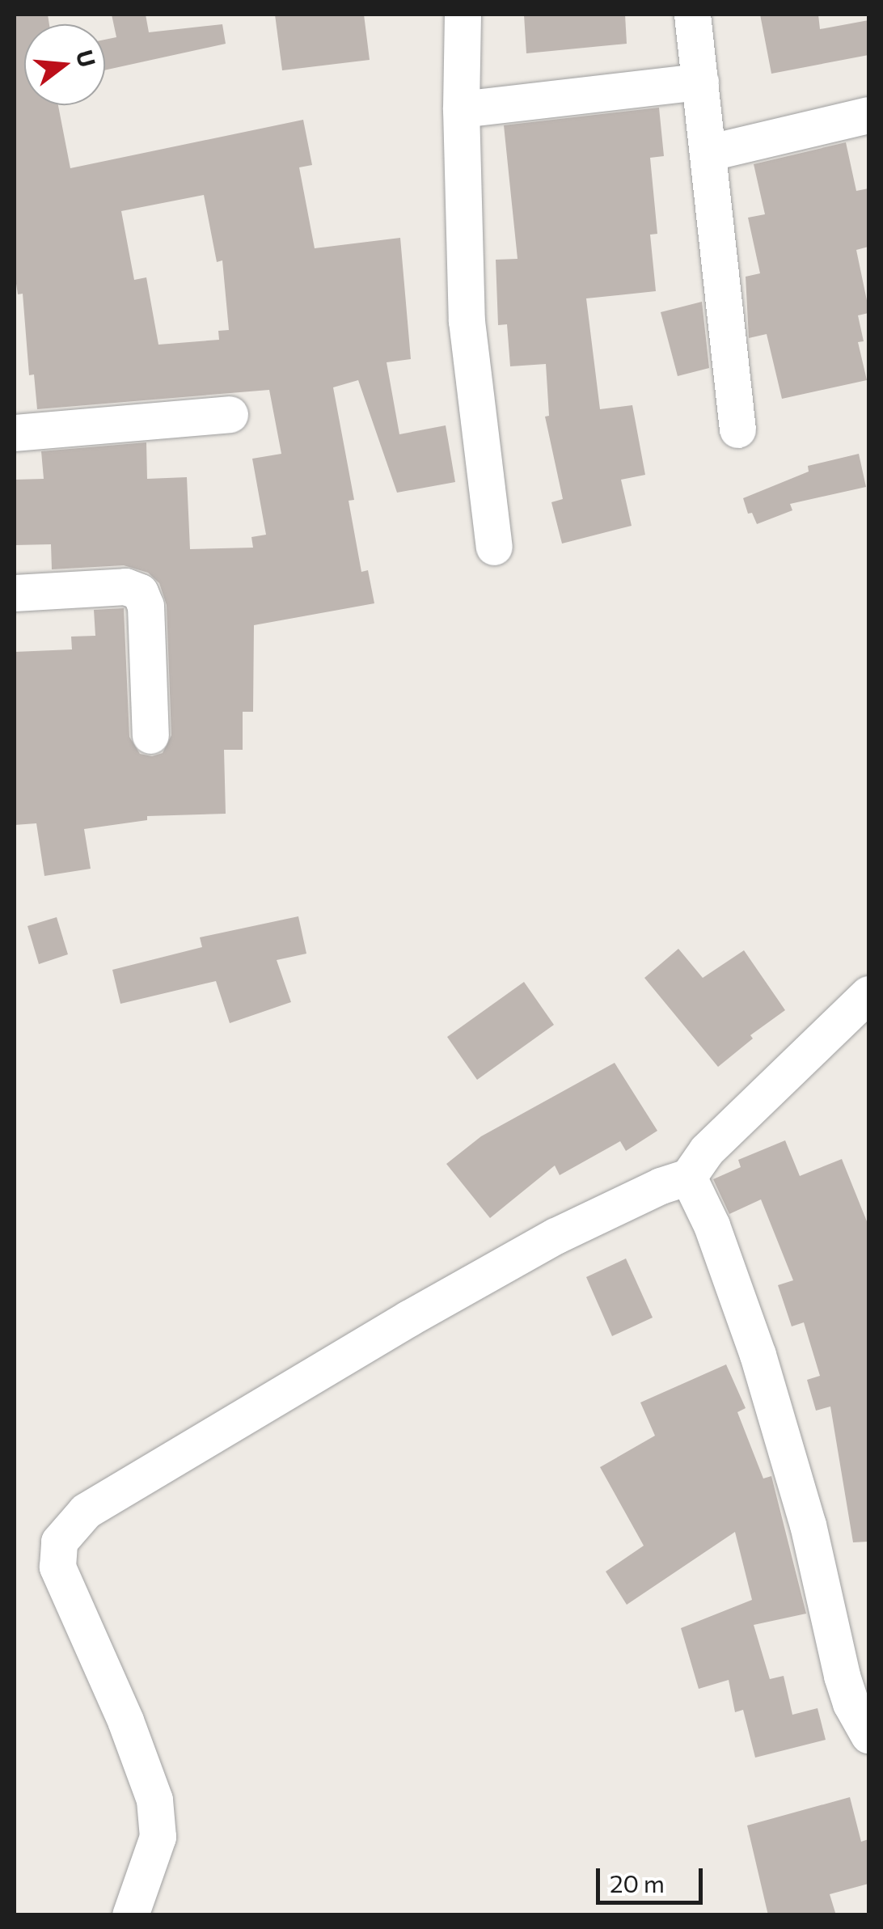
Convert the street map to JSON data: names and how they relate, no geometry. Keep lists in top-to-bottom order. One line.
{"scale_bar":"20 m","north":"right"}
